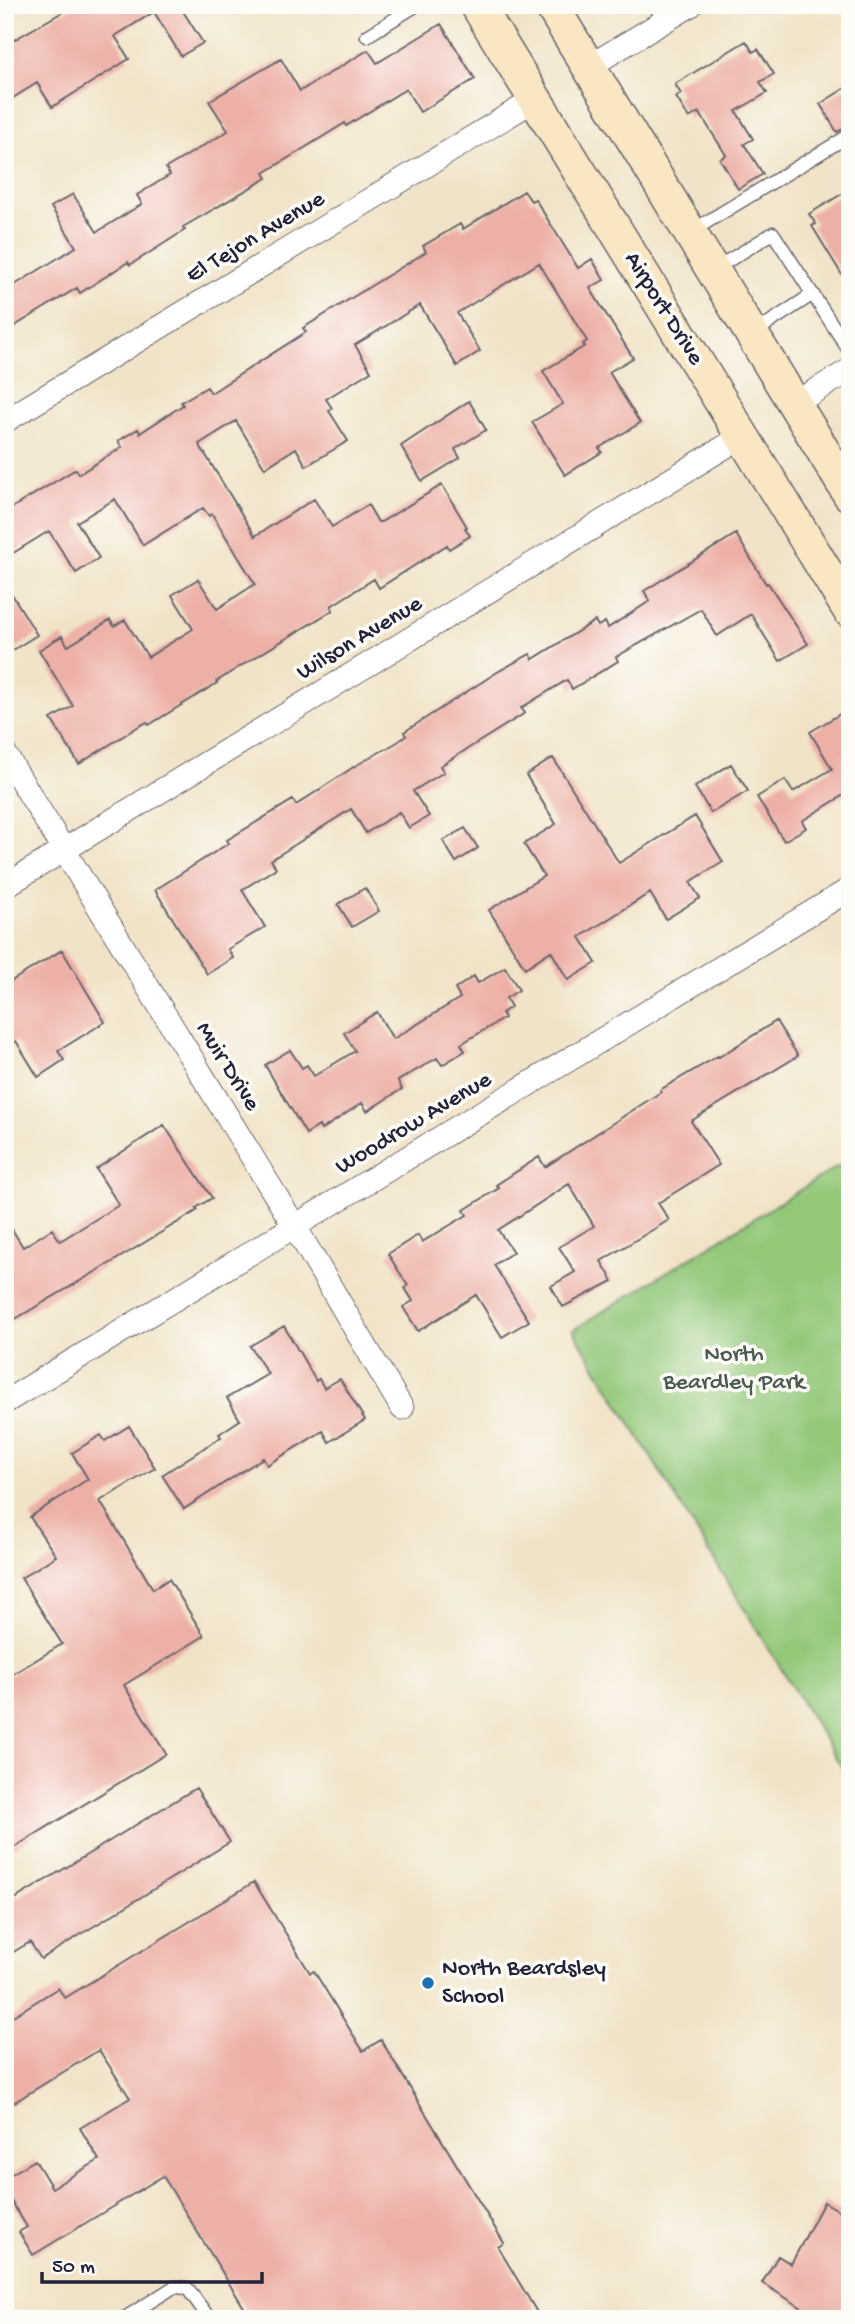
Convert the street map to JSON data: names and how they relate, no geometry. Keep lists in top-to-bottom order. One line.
{"streets":{"main road":["Airport Drive"],"street":["El Tejon Avenue","Wilson Avenue","Muir Drive","Woodrow Avenue"]},"crossings":[["El Tejon Avenue","Airport Drive"],["Airport Drive","Wilson Avenue"],["Wilson Avenue","Muir Drive"],["Muir Drive","Woodrow Avenue"]],"parks":["North Beardley Park"],"places":["North Beardsley School"],"scale_bar":"50 m"}
